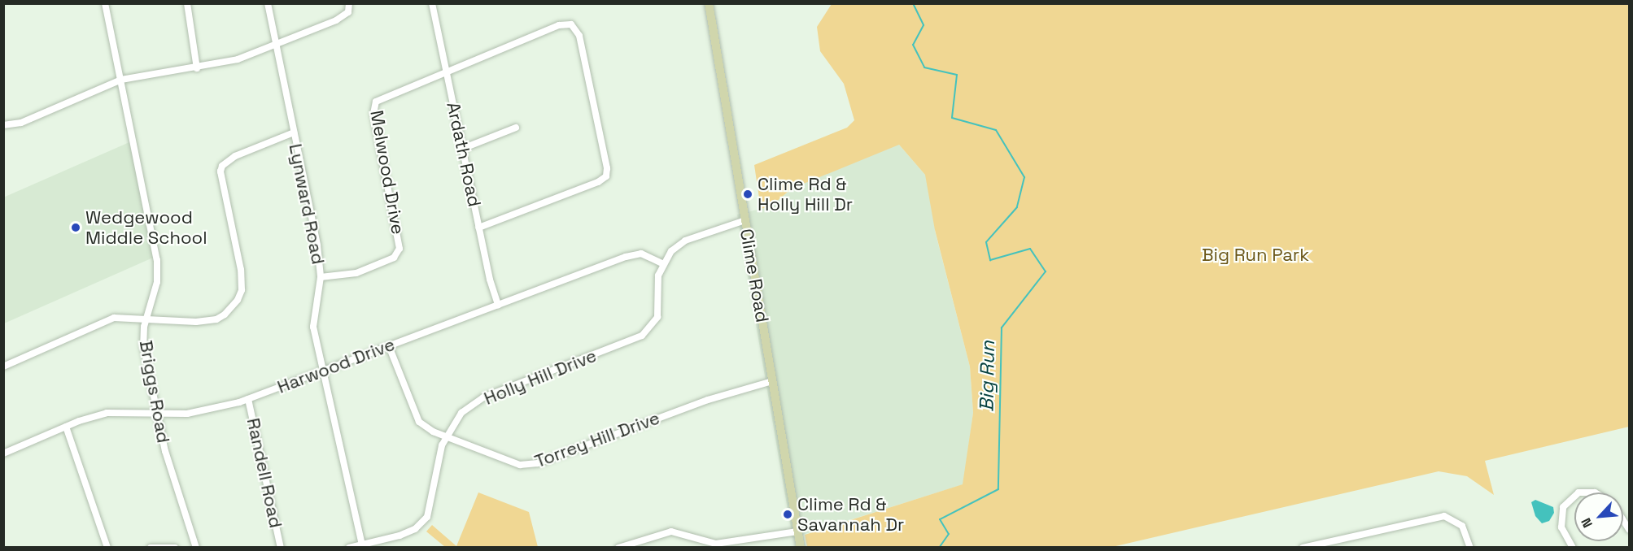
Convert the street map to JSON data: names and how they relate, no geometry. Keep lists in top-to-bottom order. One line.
{"streets":{"main road":["Clime Road"],"street":["Ardath Road","Melwood Drive","Lynward Road","Harwood Drive","Holly Hill Drive","Briggs Road","Torrey Hill Drive","Randell Road"]},"crossings":[["Ardath Road","Melwood Drive"],["Ardath Road","Harwood Drive"],["Melwood Drive","Lynward Road"],["Lynward Road","Harwood Drive"],["Lynward Road","Holly Hill Drive"],["Clime Road","Torrey Hill Drive"],["Harwood Drive","Holly Hill Drive"],["Harwood Drive","Briggs Road"],["Harwood Drive","Torrey Hill Drive"],["Harwood Drive","Randell Road"],["Holly Hill Drive","Torrey Hill Drive"]],"water":["Big Run"],"parks":["Big Run Park"],"places":["Clime Rd & Holly Hill Dr","Wedgewood Middle School","Clime Rd & Savannah Dr"],"north":"bottom left"}
